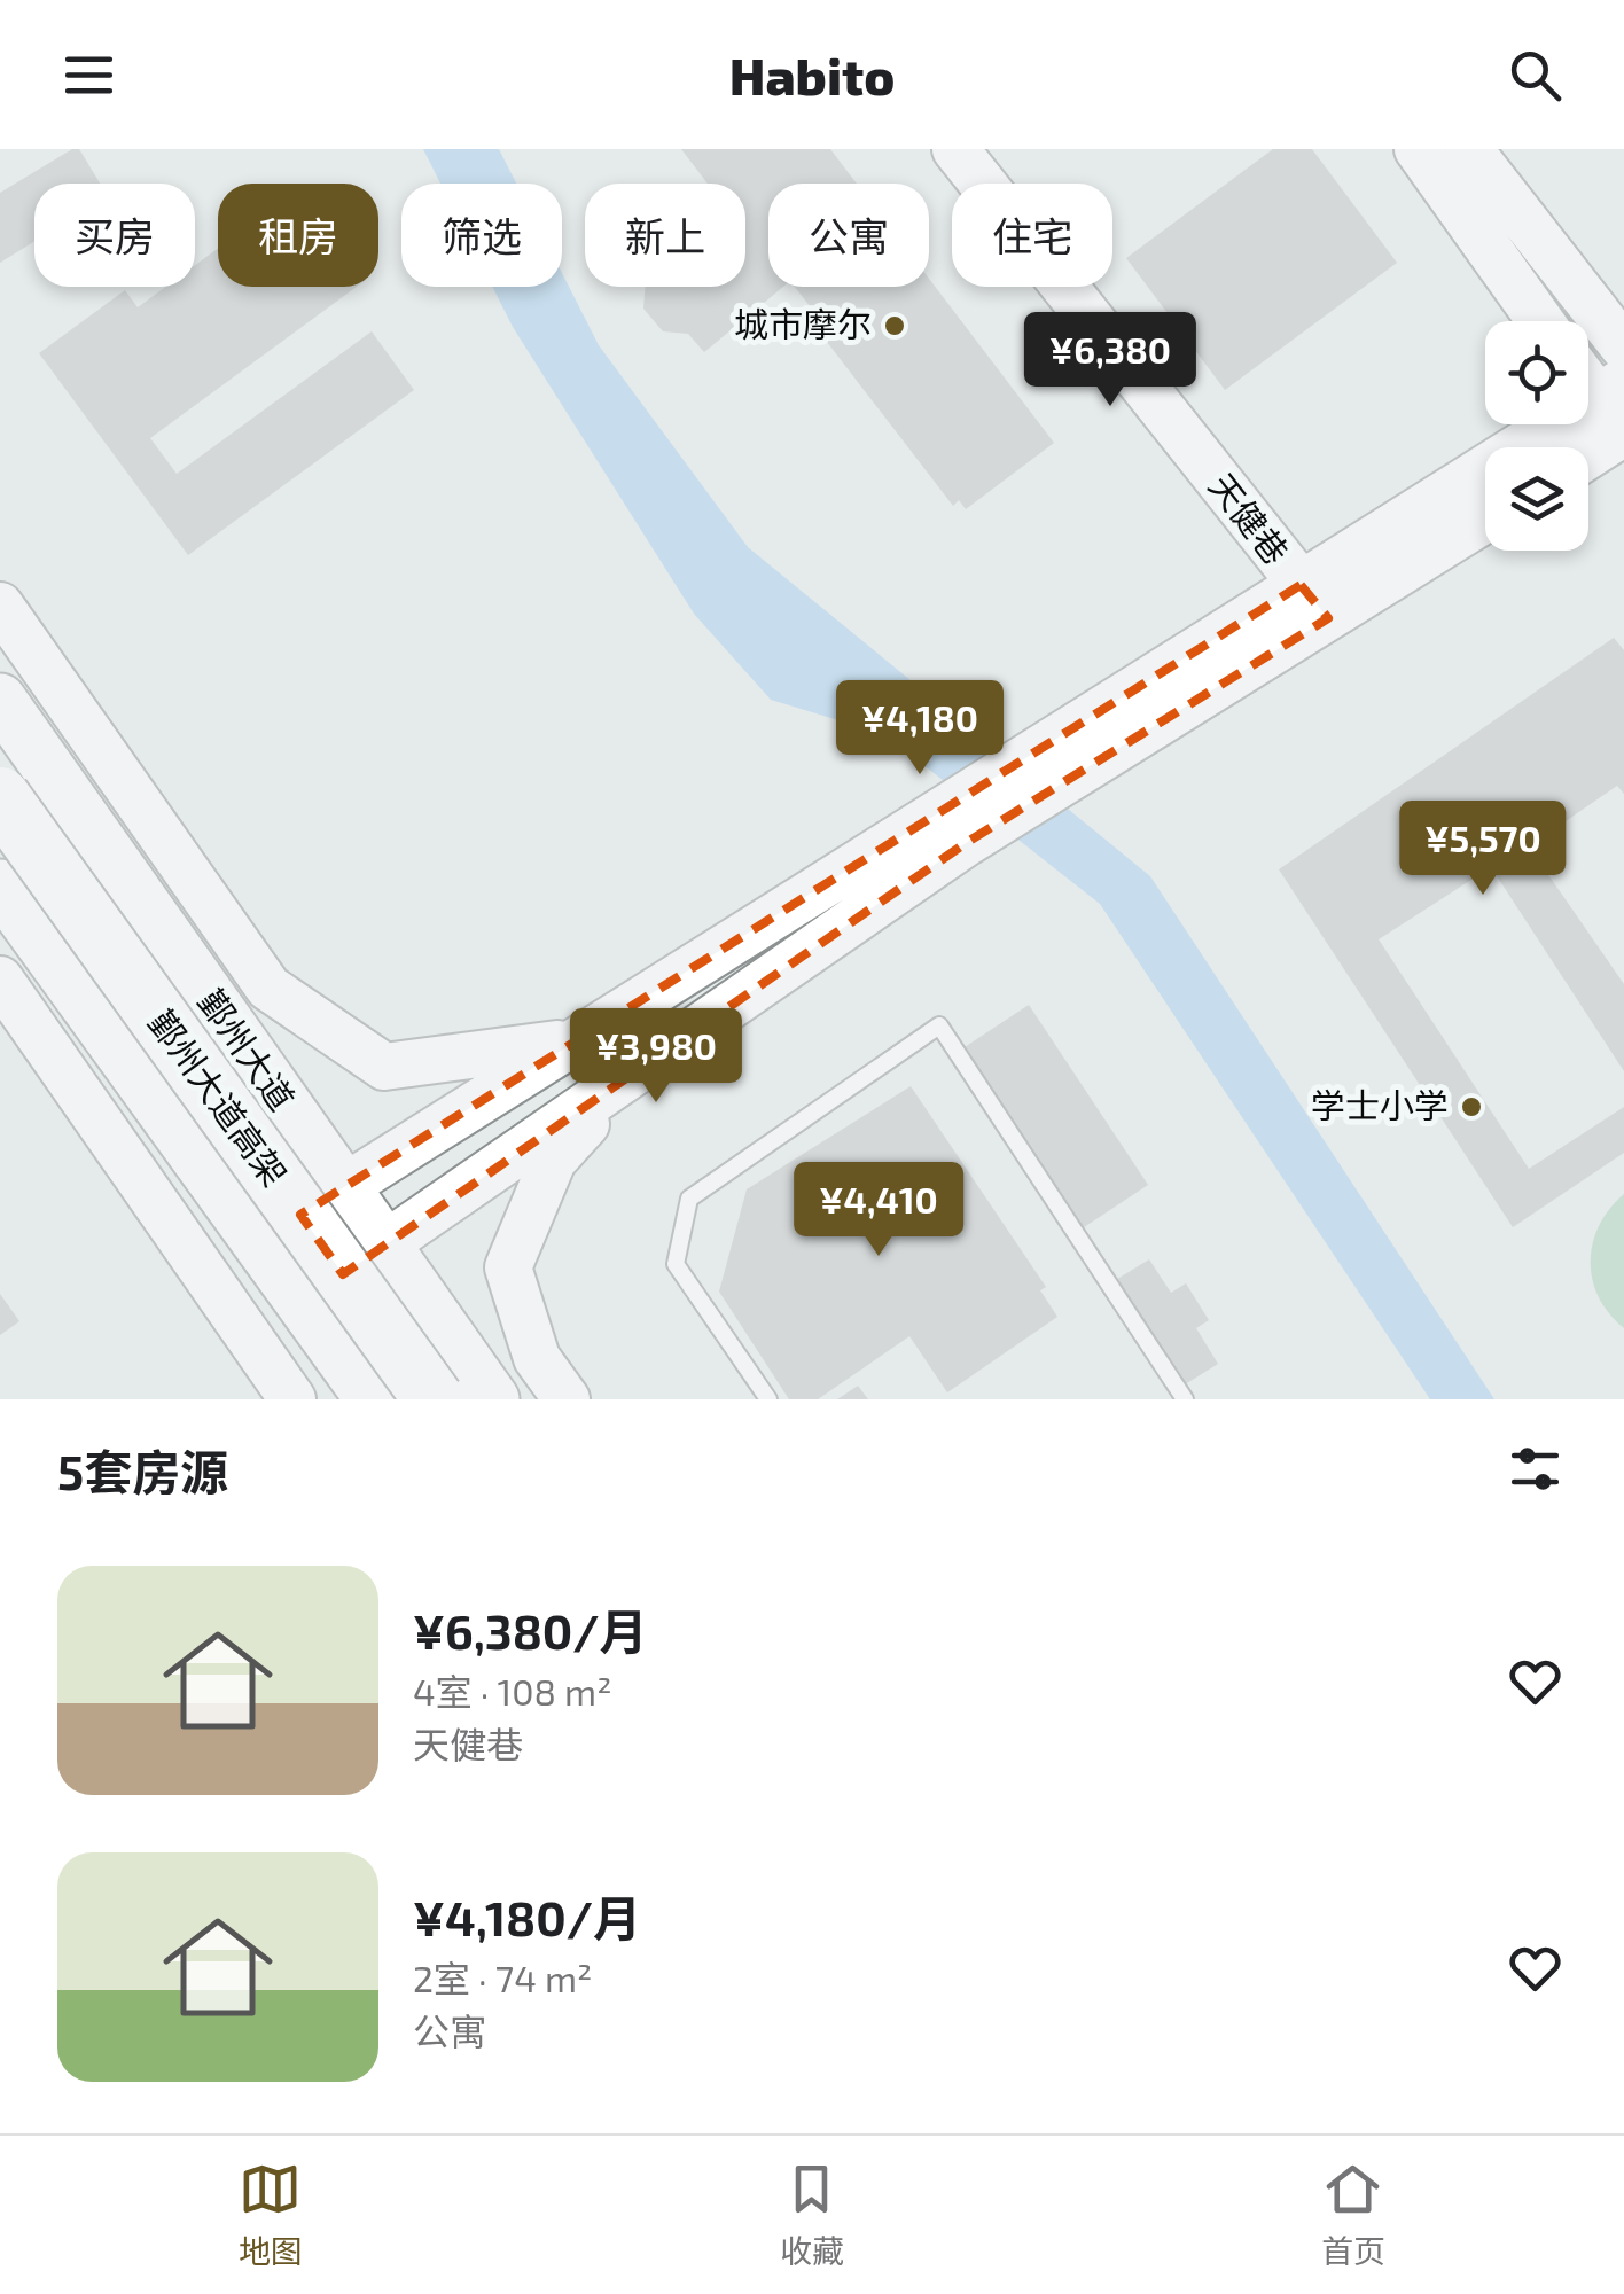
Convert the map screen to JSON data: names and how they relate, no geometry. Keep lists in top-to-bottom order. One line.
{"streets":{"highway":["鄞州大道高架"],"main road":["天健巷","鄞州大道"]},"places":["城市摩尔","学士小学"],"page":{"header":"Habito","chip":["买房","租房","筛选","新上","公寓","住宅"],"price":["¥6,380","¥4,180","¥5,570","¥3,980","¥4,410"],"heading":"5套房源","list":[{"name":"¥6,380/月","note":"4室 · 108 m² · 天健巷"},{"name":"¥4,180/月","note":"2室 · 74 m² · 公寓"}],"tabs":["地图","收藏","首页"]}}
